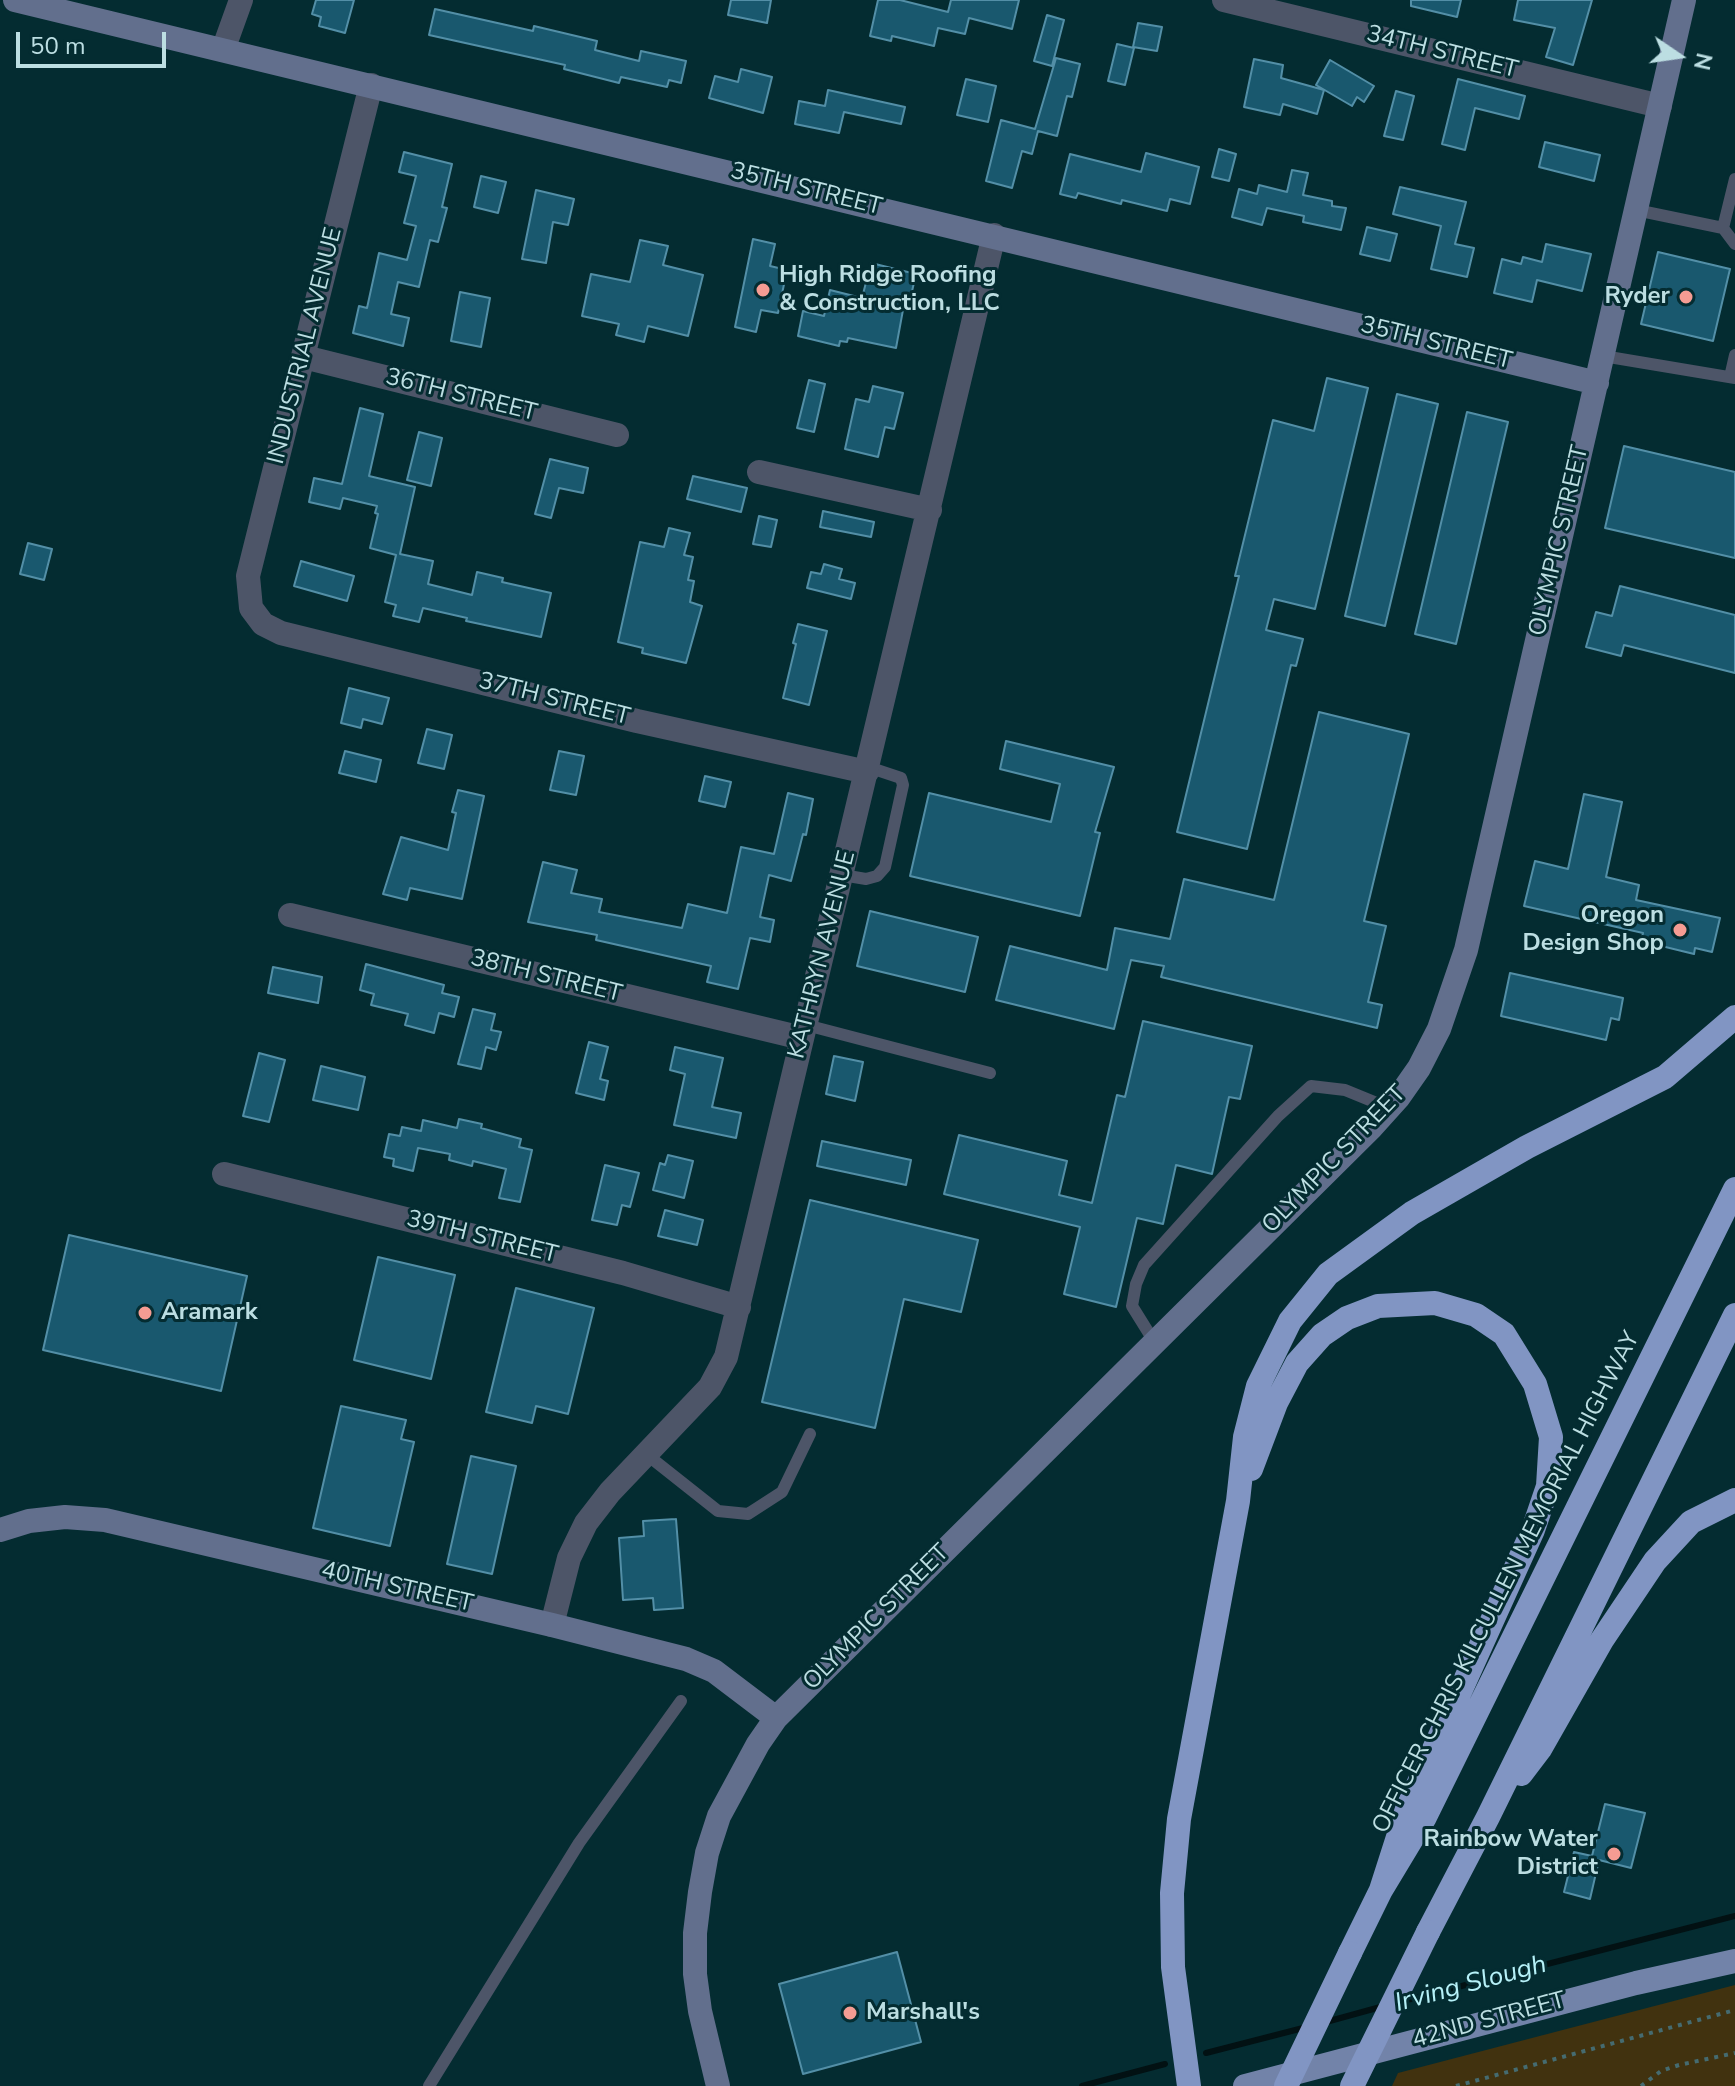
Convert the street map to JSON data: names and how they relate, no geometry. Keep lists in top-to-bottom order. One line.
{"streets":{"highway":["OFFICER CHRIS KILCULLEN MEMORIAL HIGHWAY"],"main road":["42ND STREET"],"street":["34TH STREET","35TH STREET","INDUSTRIAL AVENUE","36TH STREET","OLYMPIC STREET","37TH STREET","KATHRYN AVENUE","38TH STREET","39TH STREET","40TH STREET"]},"crossings":[["34TH STREET","OLYMPIC STREET"],["35TH STREET","INDUSTRIAL AVENUE"],["35TH STREET","OLYMPIC STREET"],["35TH STREET","KATHRYN AVENUE"],["INDUSTRIAL AVENUE","36TH STREET"],["INDUSTRIAL AVENUE","37TH STREET"],["OLYMPIC STREET","40TH STREET"],["37TH STREET","KATHRYN AVENUE"],["KATHRYN AVENUE","38TH STREET"],["KATHRYN AVENUE","39TH STREET"],["KATHRYN AVENUE","40TH STREET"]],"water":["Irving Slough"],"places":["High Ridge Roofing & Construction, LLC","Ryder","Oregon Design Shop","Aramark","Rainbow Water District","Marshall's"],"scale_bar":"50 m","north":"right"}
